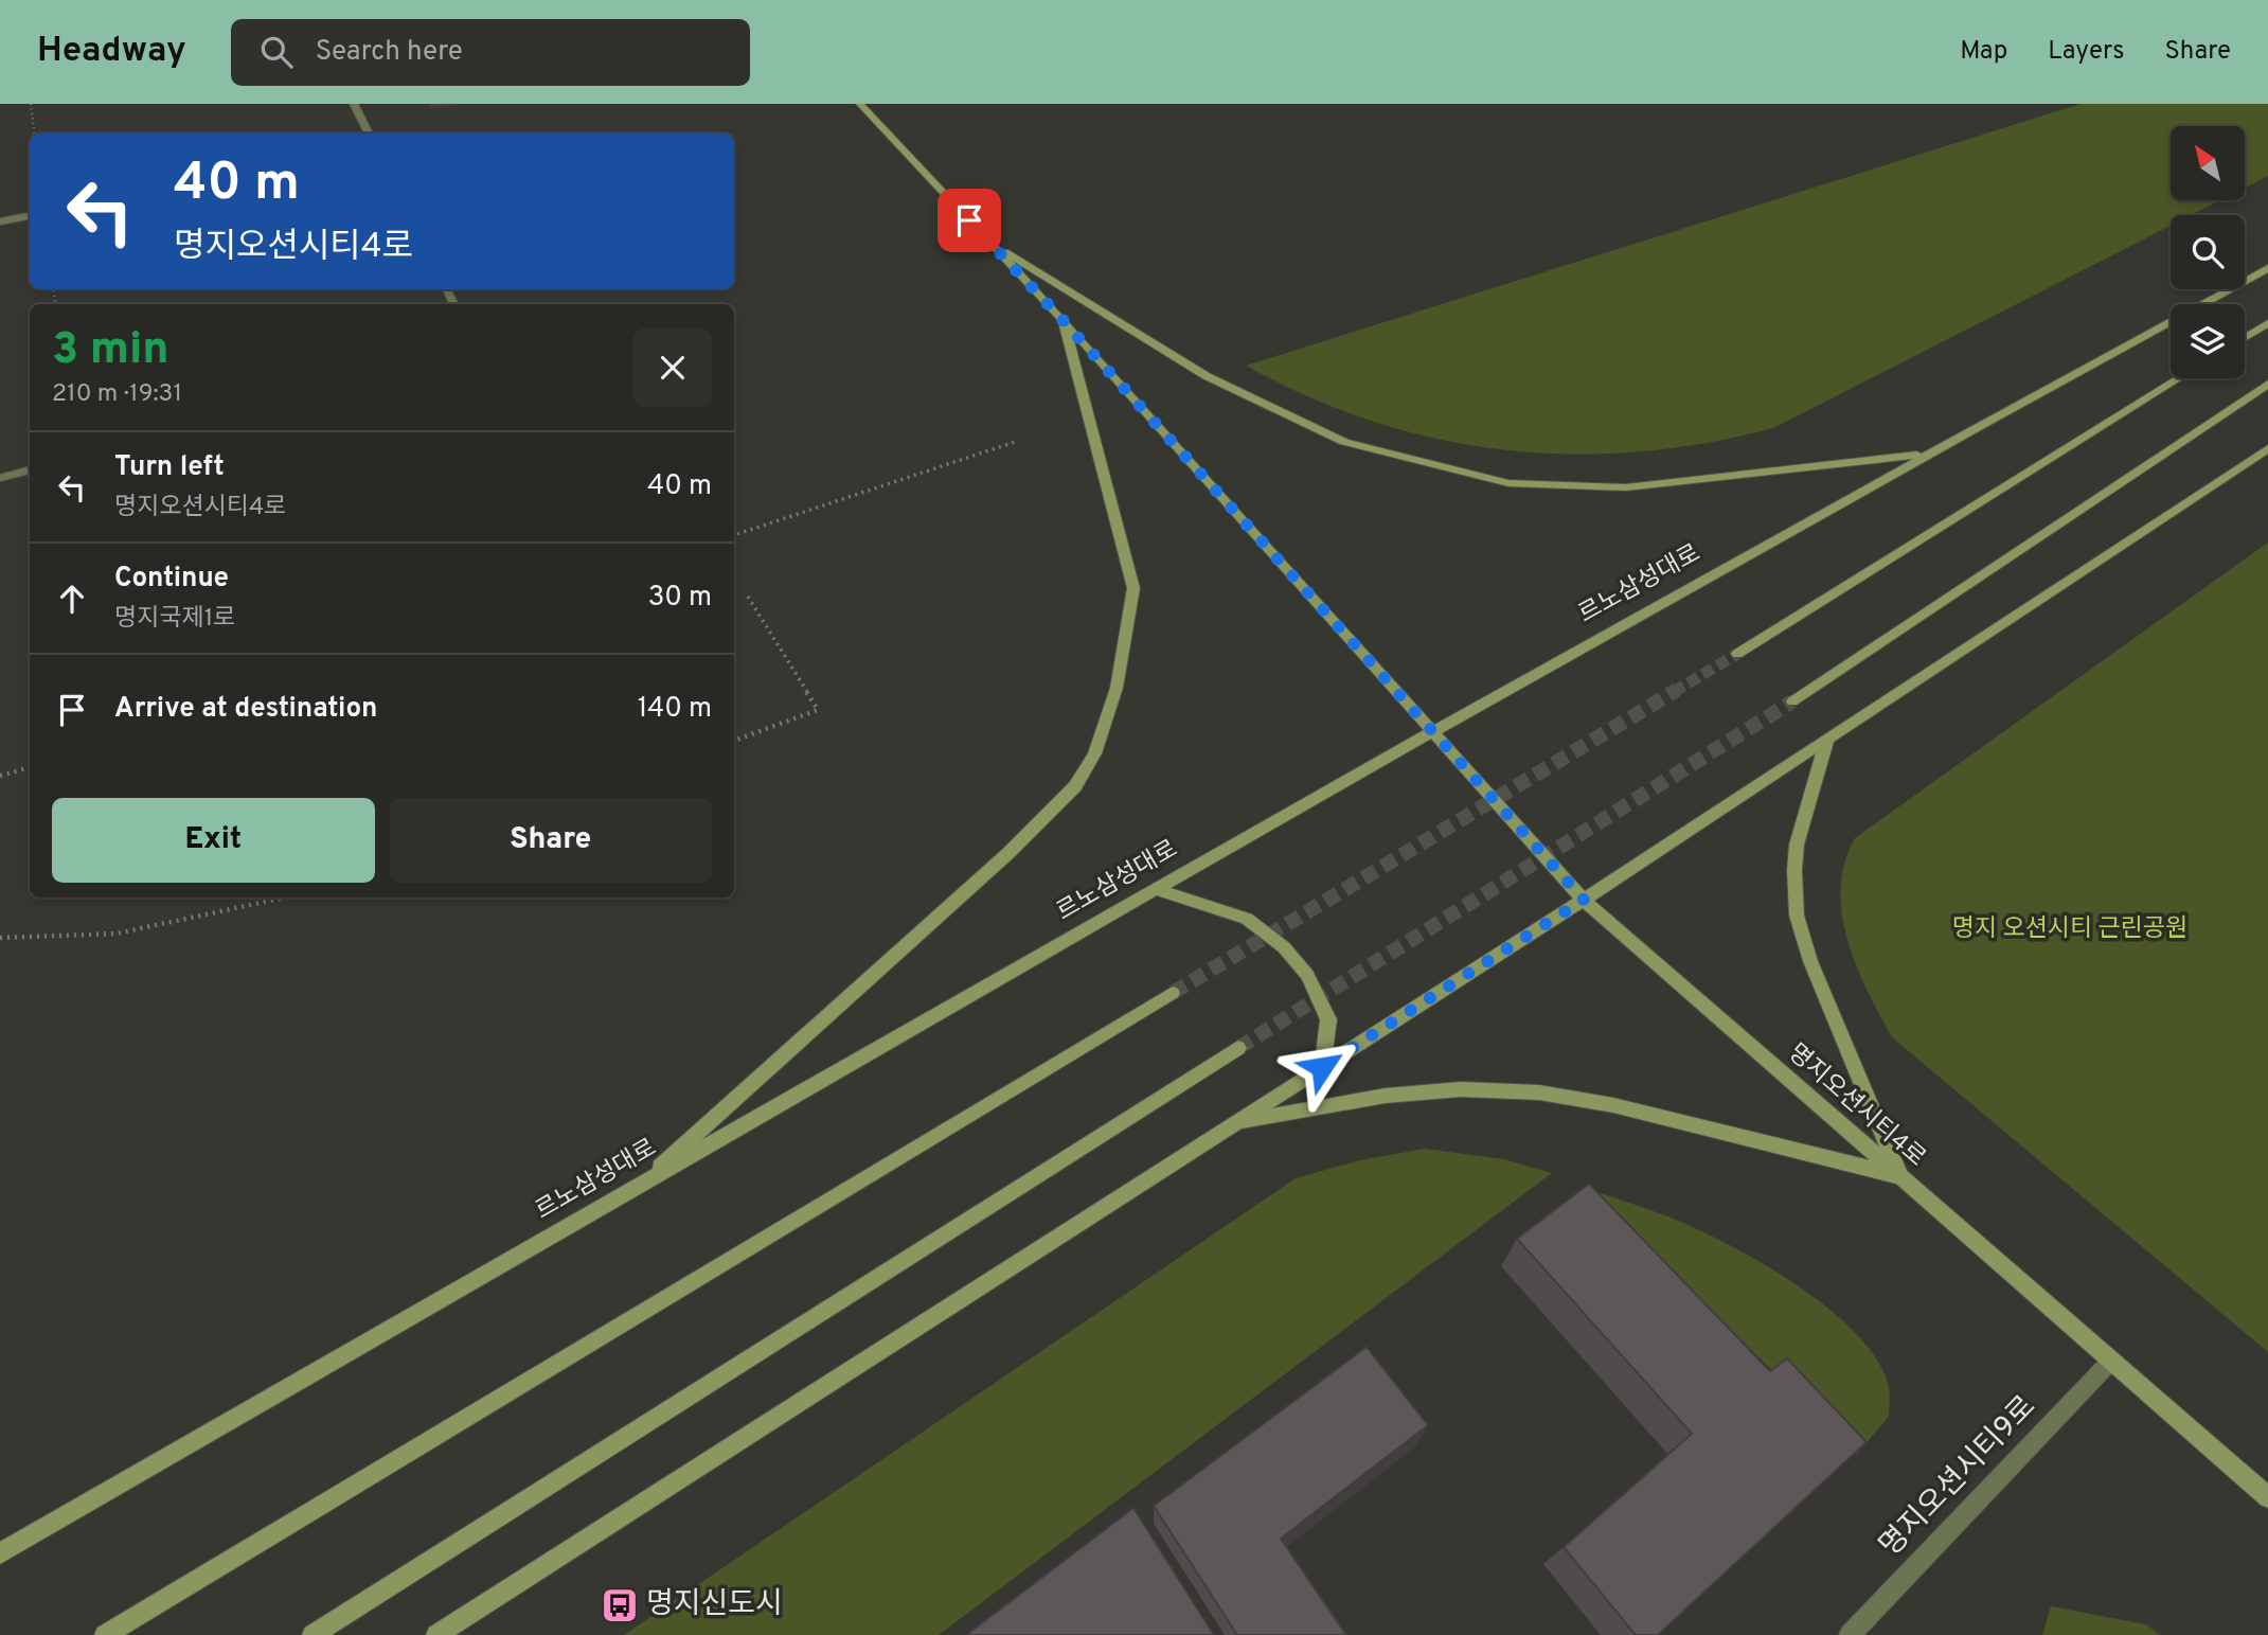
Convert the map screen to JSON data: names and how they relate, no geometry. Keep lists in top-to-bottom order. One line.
{"streets":{"main road":["르노삼성대로","명지오션시티4로"],"street":["명지오션시티9로"]},"crossings":[["르노삼성대로","명지오션시티4로"],["명지오션시티4로","명지오션시티9로"]],"parks":["명지 오션시티 근린공원"],"places":{"bus stop":["명지신도시"]},"north":"top left","page":{"header":"Headway","search":"Search here","nav":["Map","Layers","Share"],"turn":["40 m","명지오션시티4로"],"heading":["3 min","210 m · 19:31"],"list":[{"name":"Turn left","note":"명지오션시티4로","value":"40 m"},{"name":"Continue","note":"명지국제1로","value":"30 m"},{"name":"Arrive at destination","value":"140 m"}],"buttons":["Exit","Share"]}}
